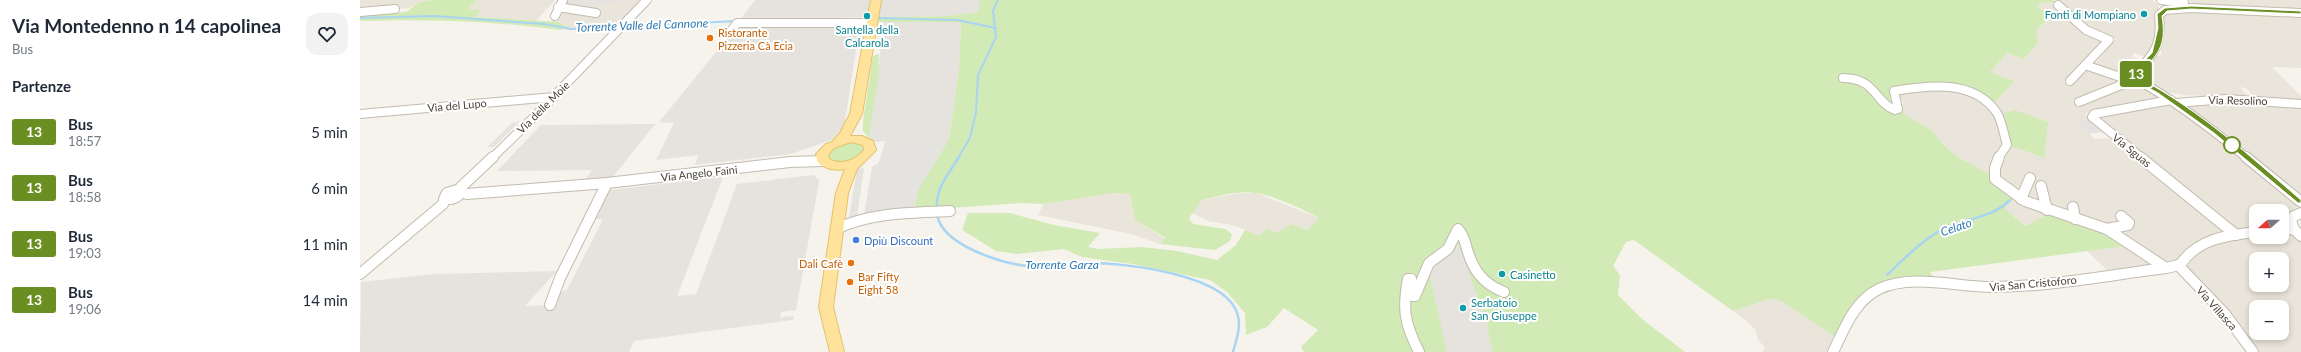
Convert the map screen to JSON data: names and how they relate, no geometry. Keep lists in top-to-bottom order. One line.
{"streets":{"street":["Via Resolino","Via del Lupo","Via delle Moie","Via Sguas","Via Angelo Faini","Via San Cristoforo","Via Villasca"]},"crossings":[["Via Resolino","Via Sguas"],["Via del Lupo","Via delle Moie"],["Via delle Moie","Via Angelo Faini"],["Via San Cristoforo","Via Villasca"]],"water":["Torrente Valle del Cannone","Celato","Torrente Garza"],"places":["Fonti di Mompiano","Santella della Calcarola","Ristorante Pizzeria Cà Ecia","Dpiù Discount","Dali Cafè","Casinetto","Bar Fifty Eight 58","Serbatoio San Giuseppe"],"lines":["bus line 13"],"north":"left","page":{"heading":[["Via Montedenno n 14 capolinea","Bus"],"Partenze"],"on_map":"13","list":[{"mark":"13","name":"Bus","note":"18:57","value":"5 min"},{"mark":"13","name":"Bus","note":"18:58","value":"6 min"},{"mark":"13","name":"Bus","note":"19:03","value":"11 min"},{"mark":"13","name":"Bus","note":"19:06","value":"14 min"}],"map_buttons":["+","−"]}}
